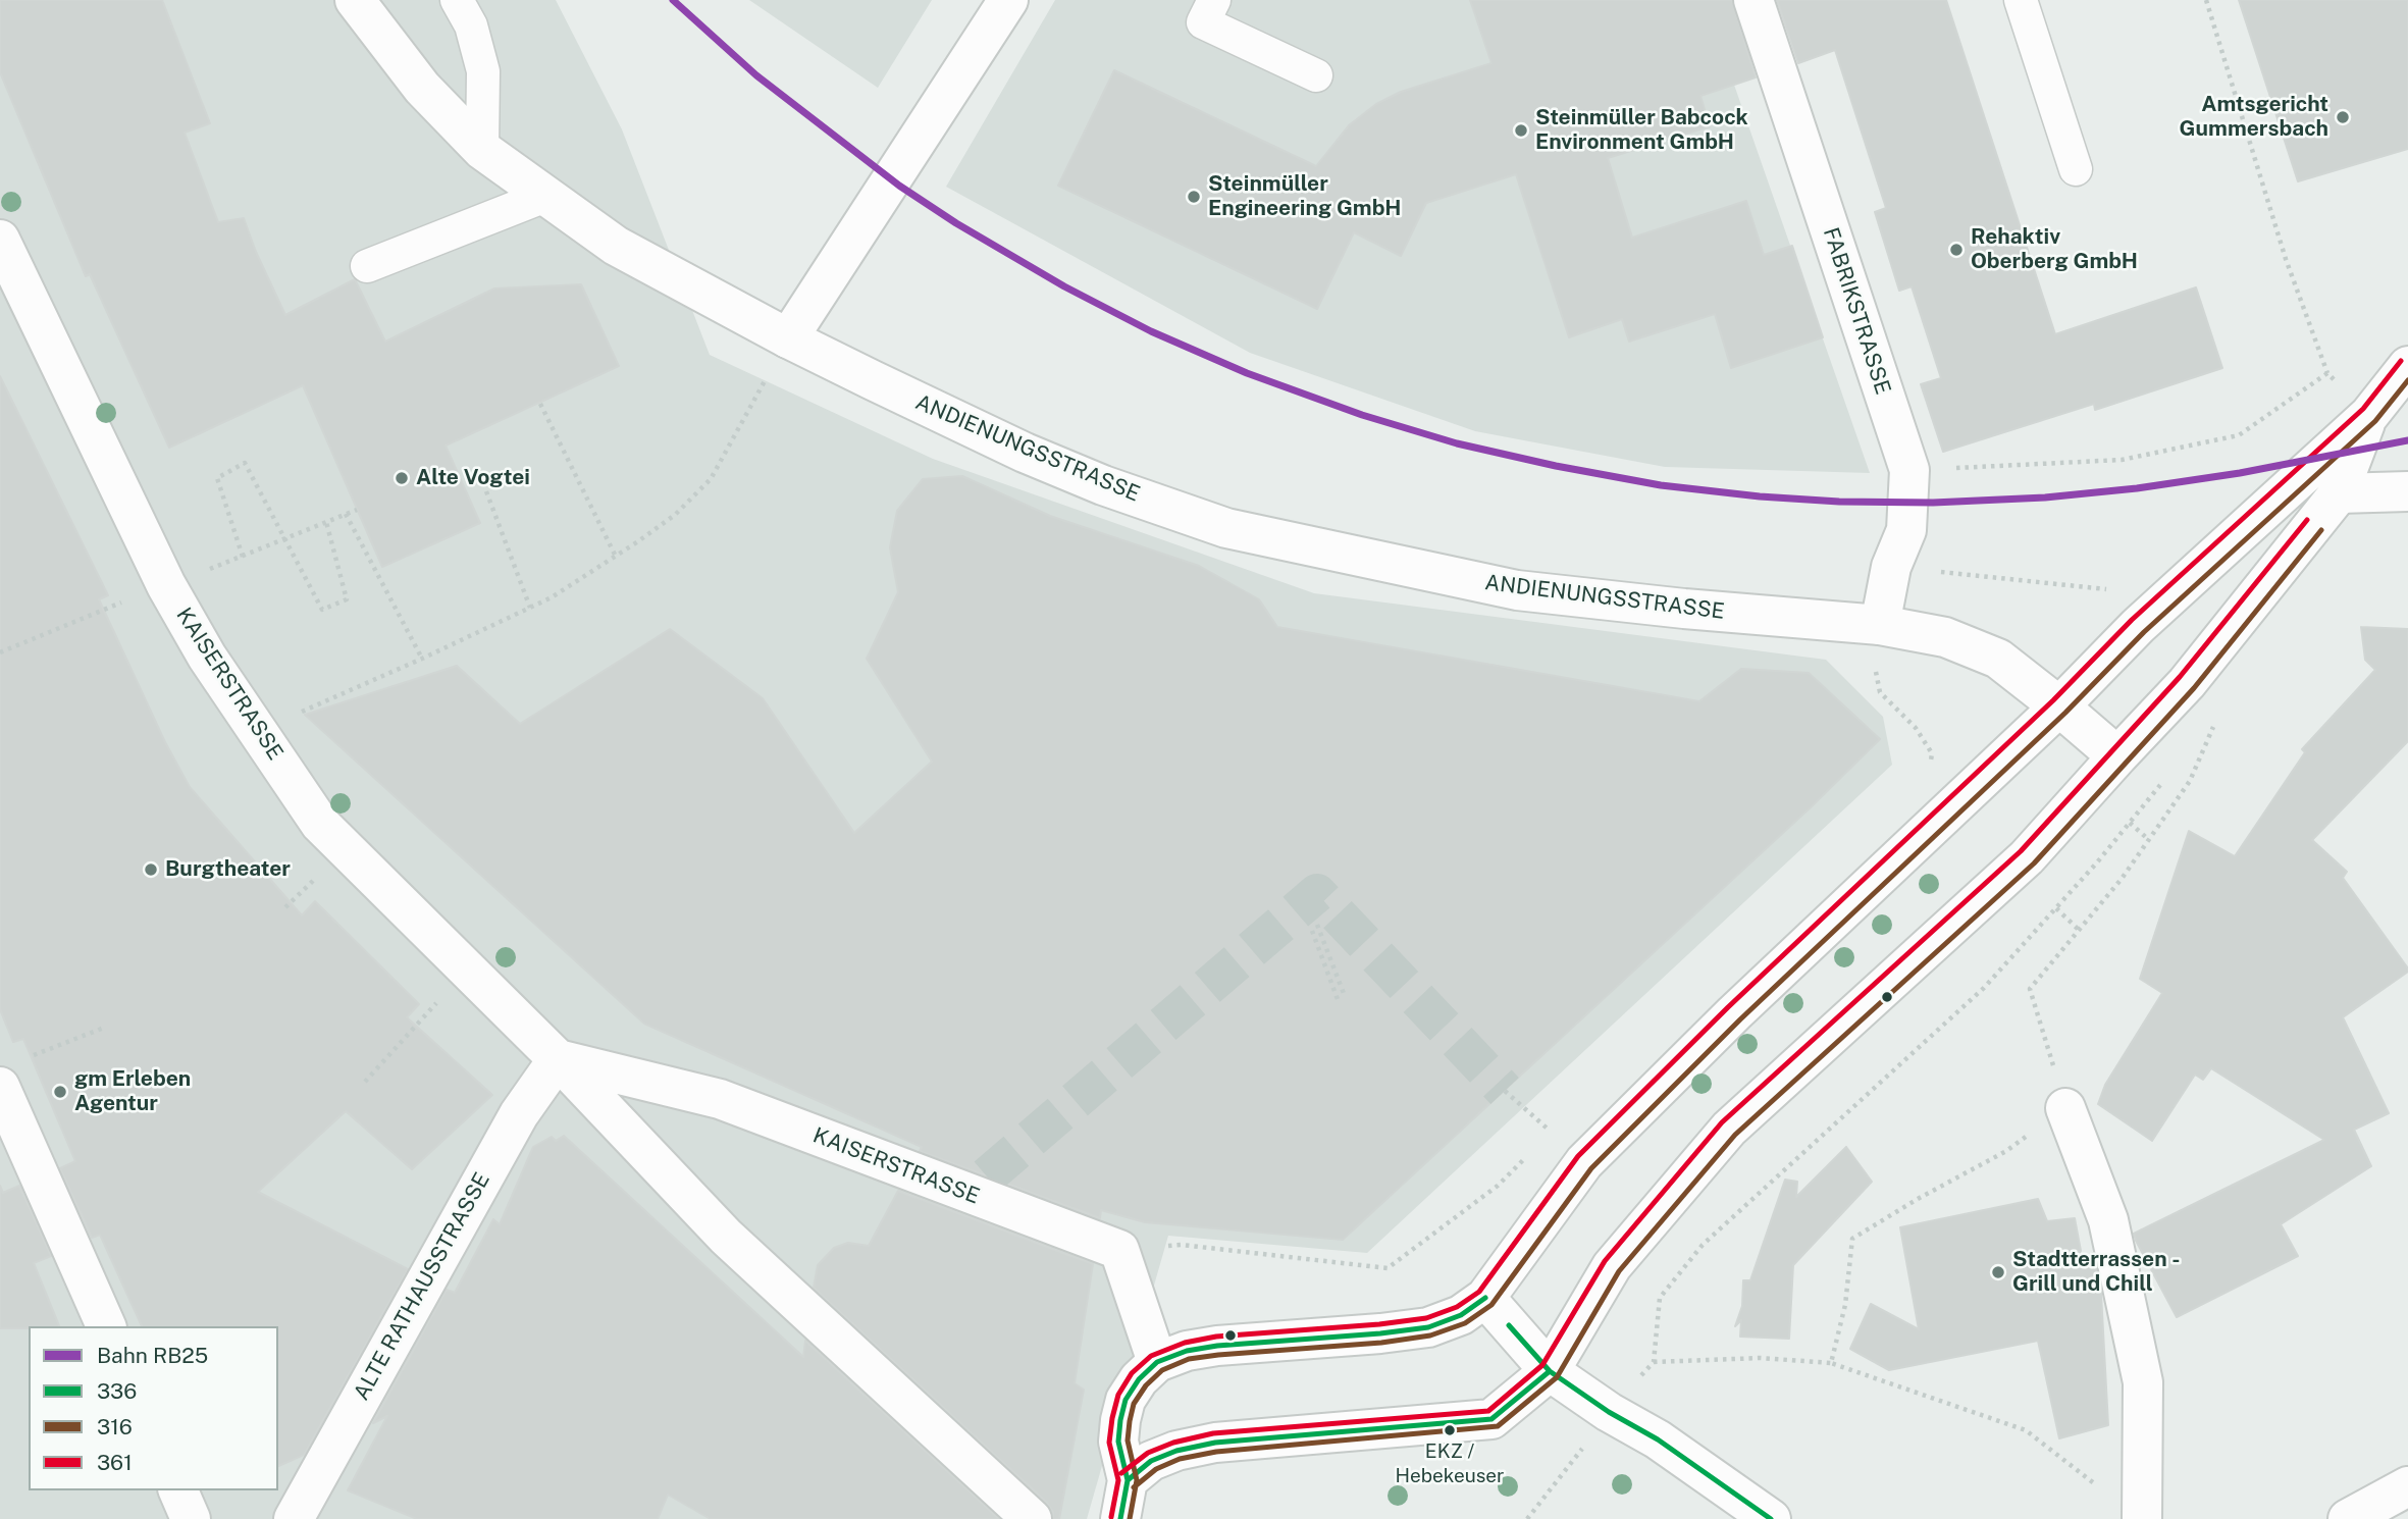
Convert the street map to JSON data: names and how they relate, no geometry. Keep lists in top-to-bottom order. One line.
{"streets":{"street":["FABRIKSTRASSE","ANDIENUNGSSTRASSE","KAISERSTRASSE","ALTE RATHAUSSTRASSE"]},"crossings":[["FABRIKSTRASSE","ANDIENUNGSSTRASSE"],["KAISERSTRASSE","ALTE RATHAUSSTRASSE"]],"places":["Amtsgericht Gummersbach","Steinmüller Babcock Environment GmbH","Steinmüller Engineering GmbH","Rehaktiv Oberberg GmbH","Alte Vogtei","Burgtheater","gm Erleben Agentur","Stadtterrassen - Grill und Chill","EKZ / Hebekeuser"],"lines":["rail line RB25","transit line 361","transit line 316","transit line 336"],"legend":["Bahn RB25","336","316","361"]}
